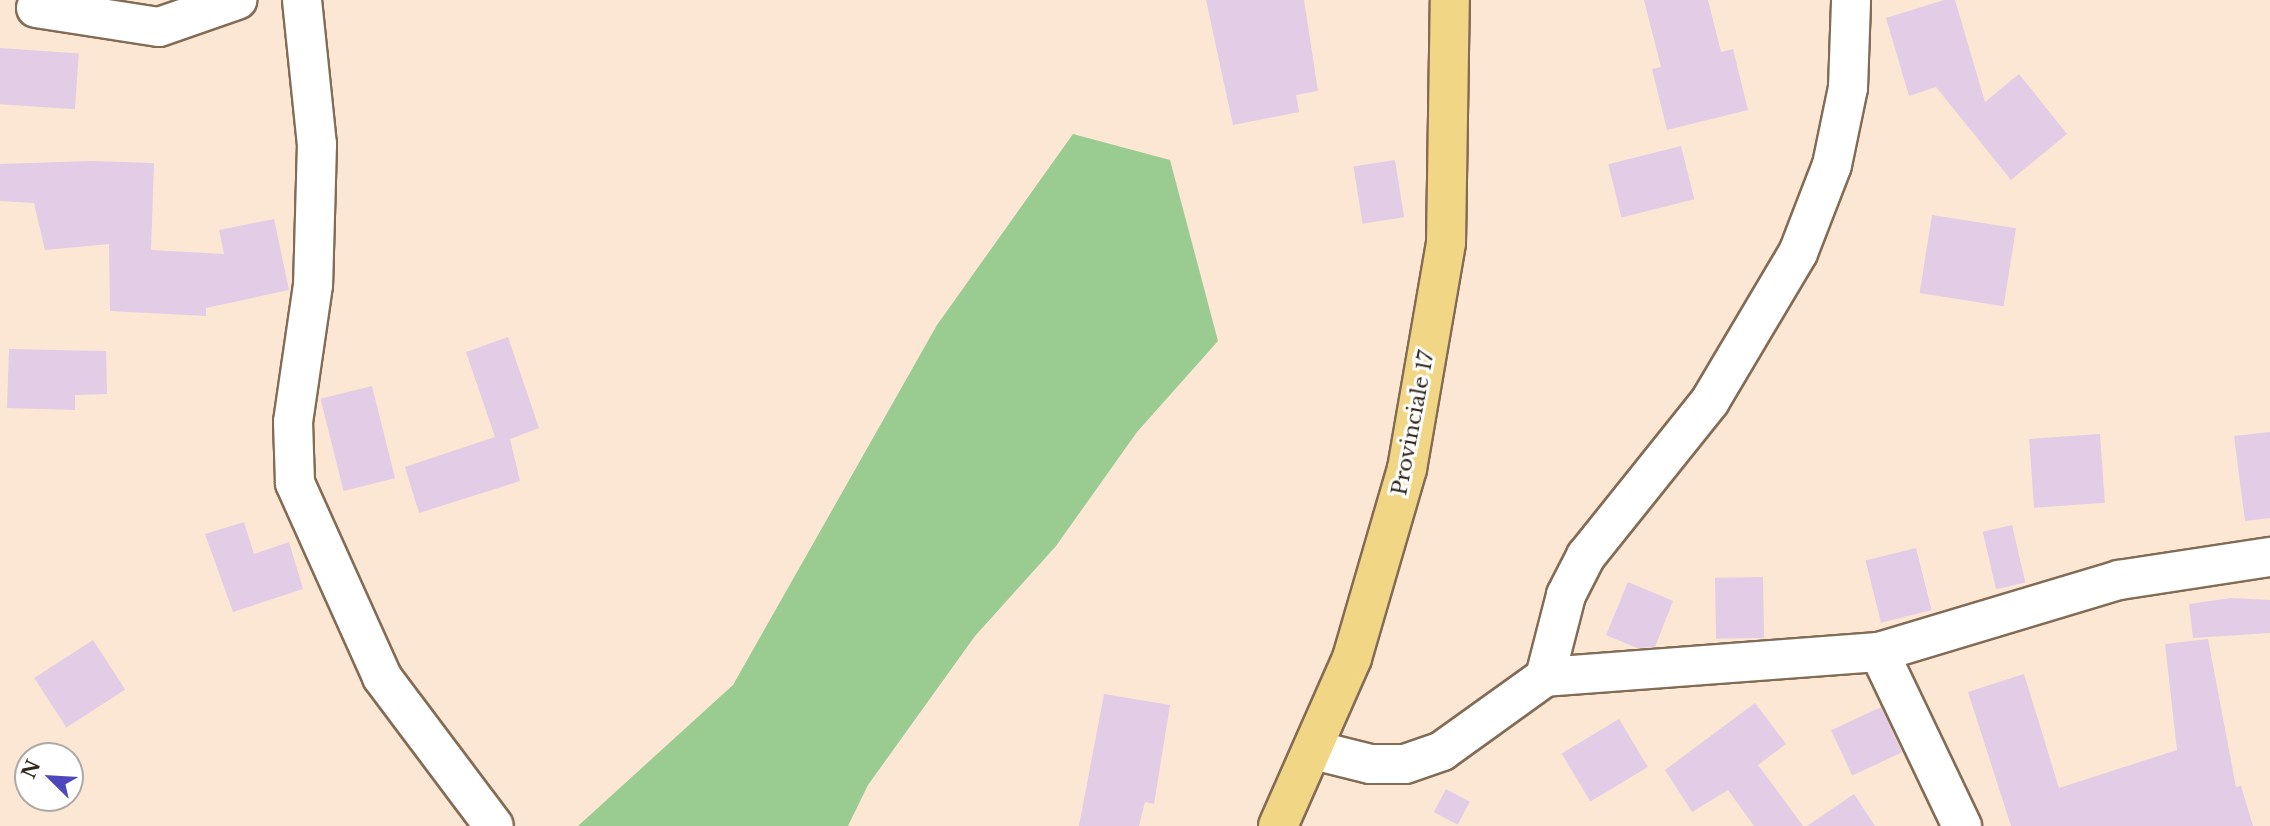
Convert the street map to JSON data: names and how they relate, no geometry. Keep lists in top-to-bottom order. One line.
{"streets":{"main road":["Provinciale 17"]},"north":"top left"}
